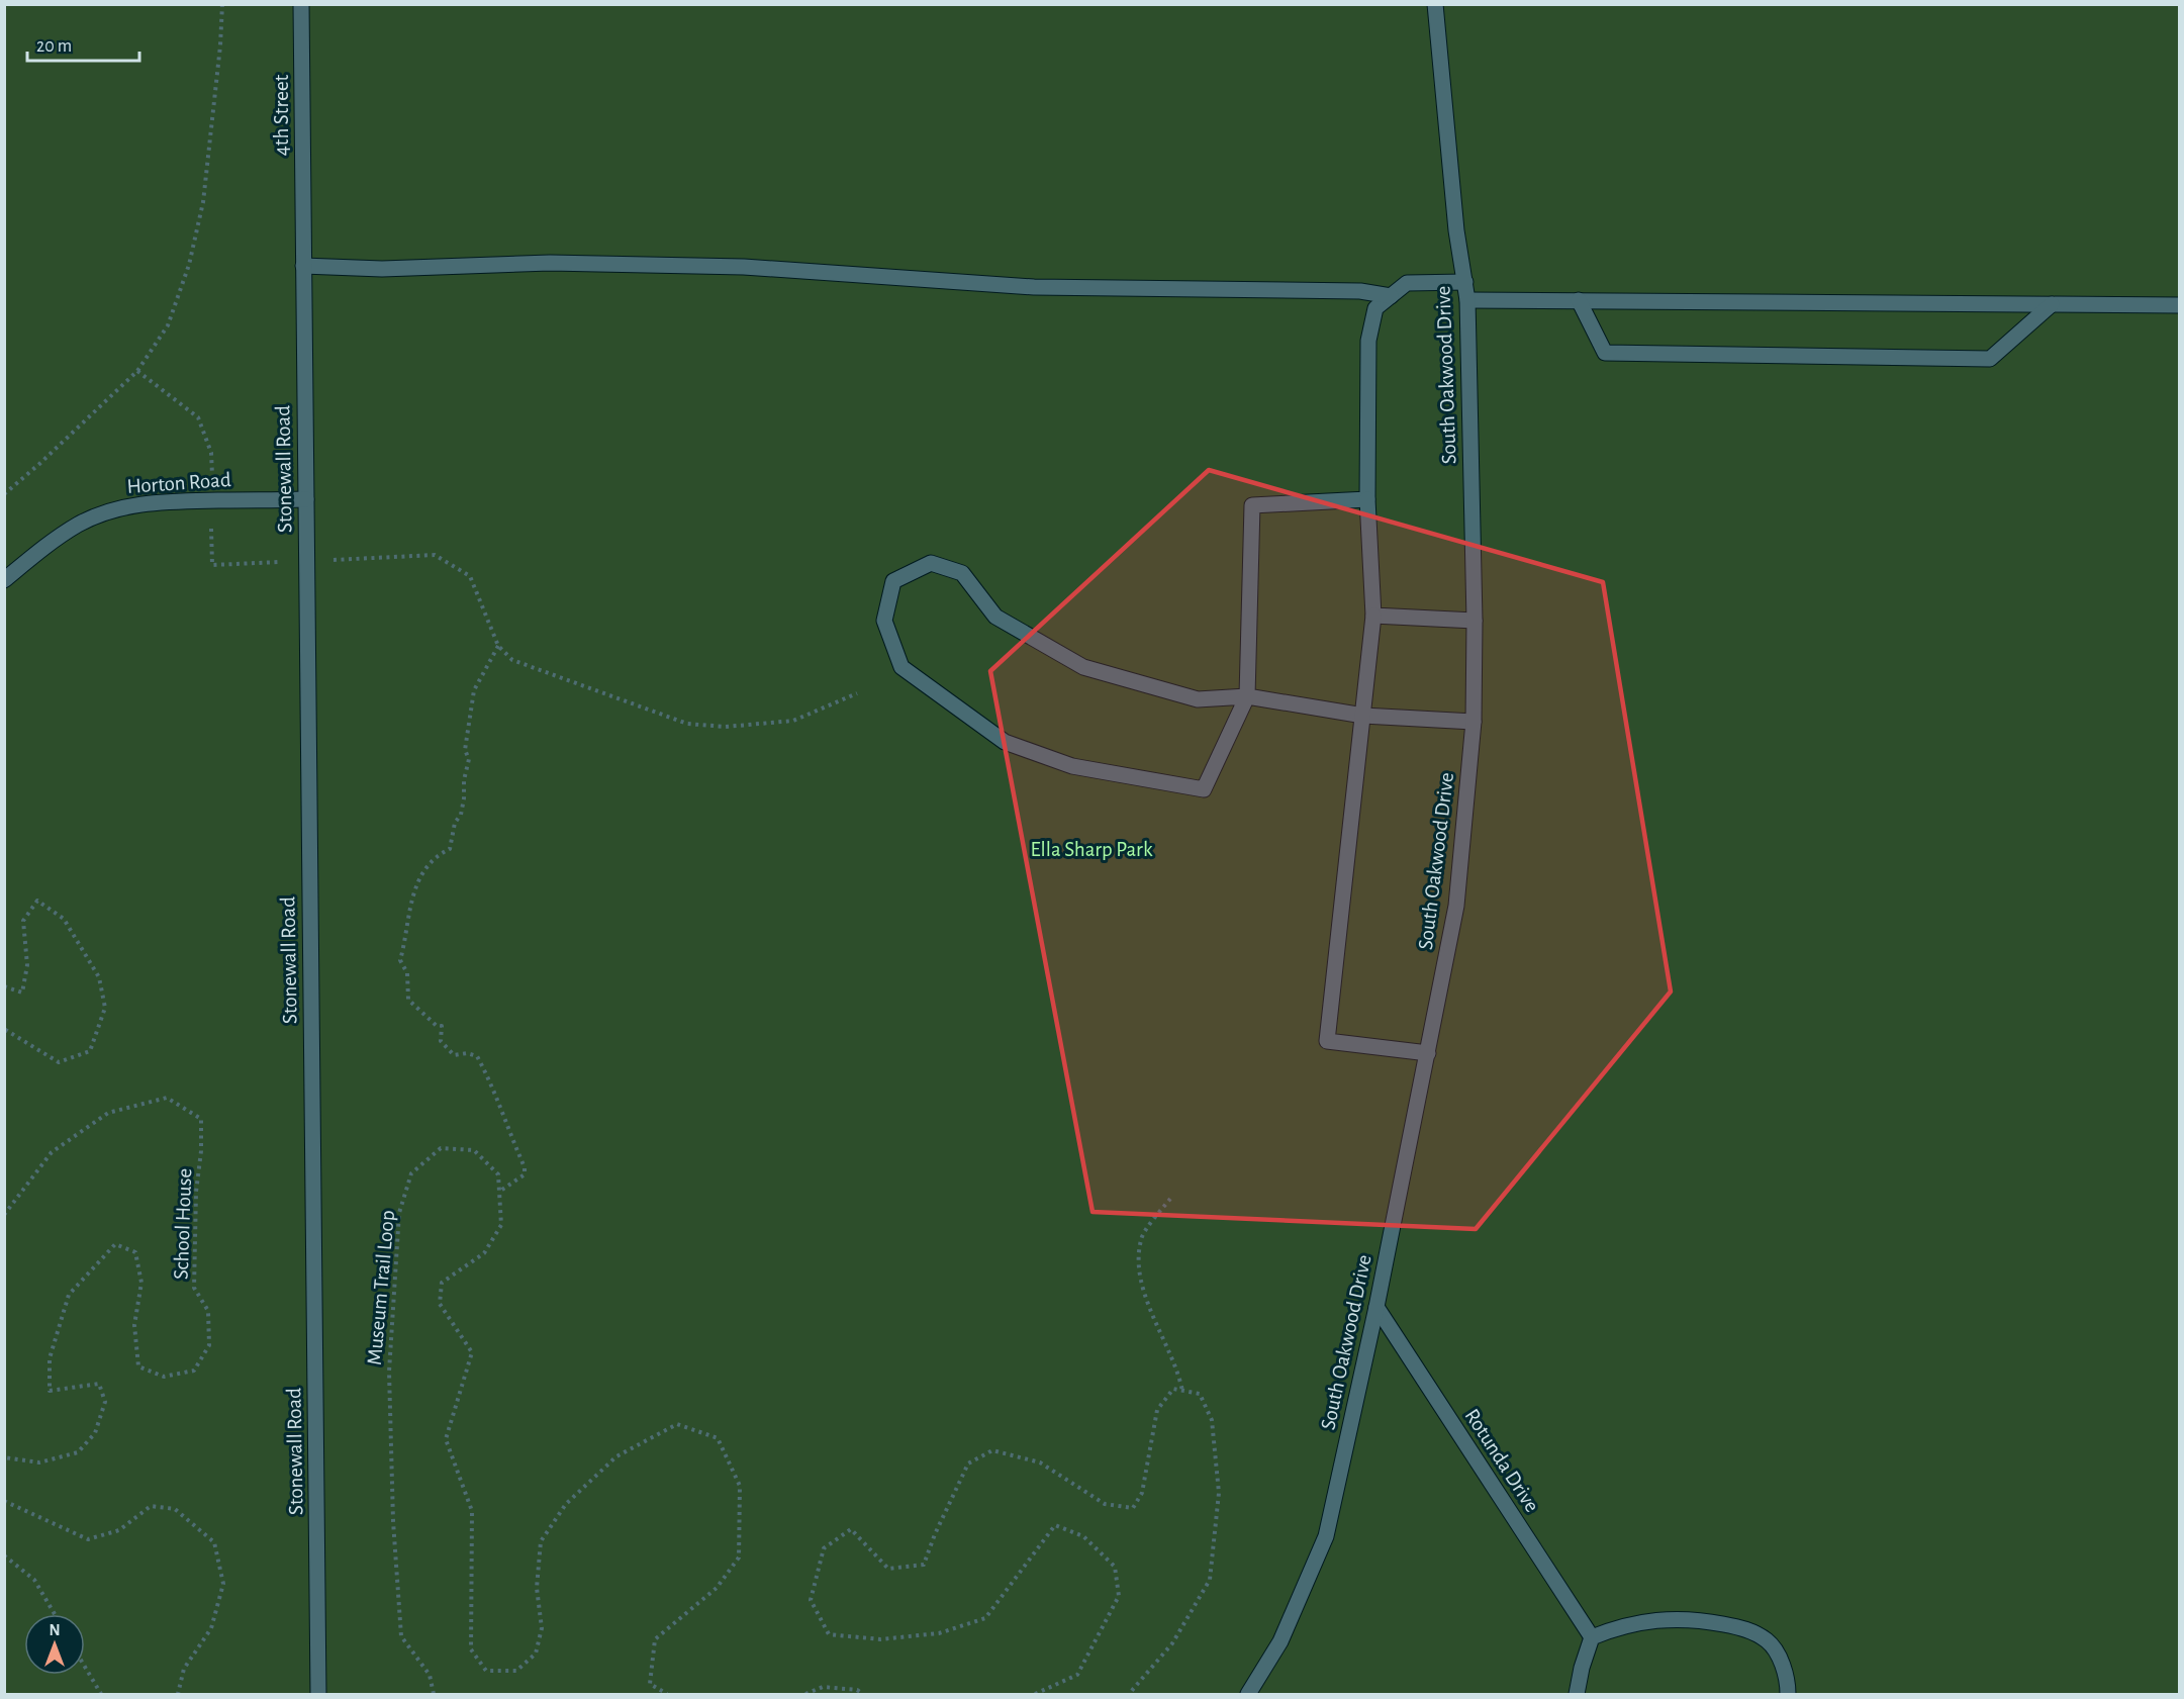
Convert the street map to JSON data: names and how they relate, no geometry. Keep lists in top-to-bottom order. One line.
{"streets":{"street":["4th Street","South Oakwood Drive","Stonewall Road","Horton Road","Rotunda Drive"],"path":["School House","Museum Trail Loop"]},"crossings":[["4th Street","Stonewall Road"],["South Oakwood Drive","Rotunda Drive"],["Stonewall Road","Horton Road"]],"parks":["Ella Sharp Park"],"scale_bar":"20 m","north":"top"}
